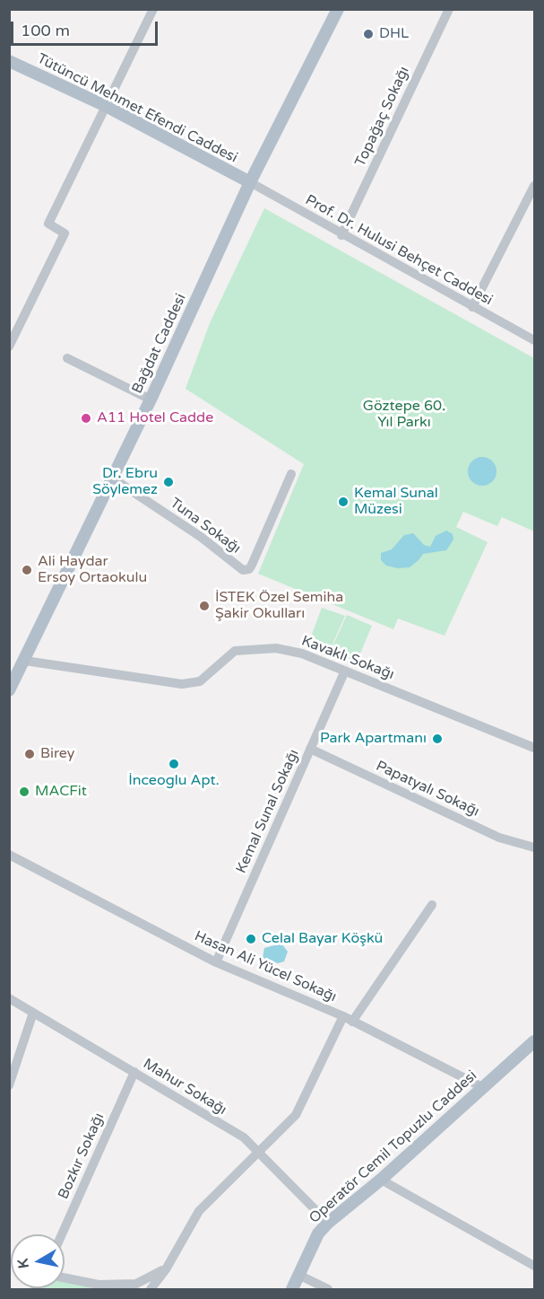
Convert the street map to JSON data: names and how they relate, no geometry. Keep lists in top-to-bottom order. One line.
{"streets":{"main road":["Tütüncü Mehmet Efendi Caddesi","Bağdat Caddesi","Operatör Cemil Topuzlu Caddesi"],"street":["Topağaç Sokağı","Prof. Dr. Hulusi Behçet Caddesi","Tuna Sokağı","Kavaklı Sokağı","Papatyalı Sokağı","Kemal Sunal Sokağı","Hasan Ali Yücel Sokağı","Mahur Sokağı","Bozkır Sokağı"]},"crossings":[["Tütüncü Mehmet Efendi Caddesi","Prof. Dr. Hulusi Behçet Caddesi"],["Tütüncü Mehmet Efendi Caddesi","Bağdat Caddesi"],["Topağaç Sokağı","Prof. Dr. Hulusi Behçet Caddesi"],["Prof. Dr. Hulusi Behçet Caddesi","Bağdat Caddesi"],["Bağdat Caddesi","Tuna Sokağı"],["Bağdat Caddesi","Kavaklı Sokağı"],["Kavaklı Sokağı","Kemal Sunal Sokağı"],["Papatyalı Sokağı","Kemal Sunal Sokağı"],["Kemal Sunal Sokağı","Hasan Ali Yücel Sokağı"],["Hasan Ali Yücel Sokağı","Operatör Cemil Topuzlu Caddesi"],["Mahur Sokağı","Operatör Cemil Topuzlu Caddesi"],["Mahur Sokağı","Bozkır Sokağı"]],"parks":["Göztepe 60. Yıl Parkı"],"places":["DHL","A11 Hotel Cadde","Dr. Ebru Söylemez","Kemal Sunal Müzesi","Ali Haydar Ersoy Ortaokulu","İSTEK Özel Semiha Şakir Okulları","Park Apartmanı","Birey","İnceoglu Apt.","MACFit","Celal Bayar Köşkü"],"scale_bar":"100 m","north":"left"}
